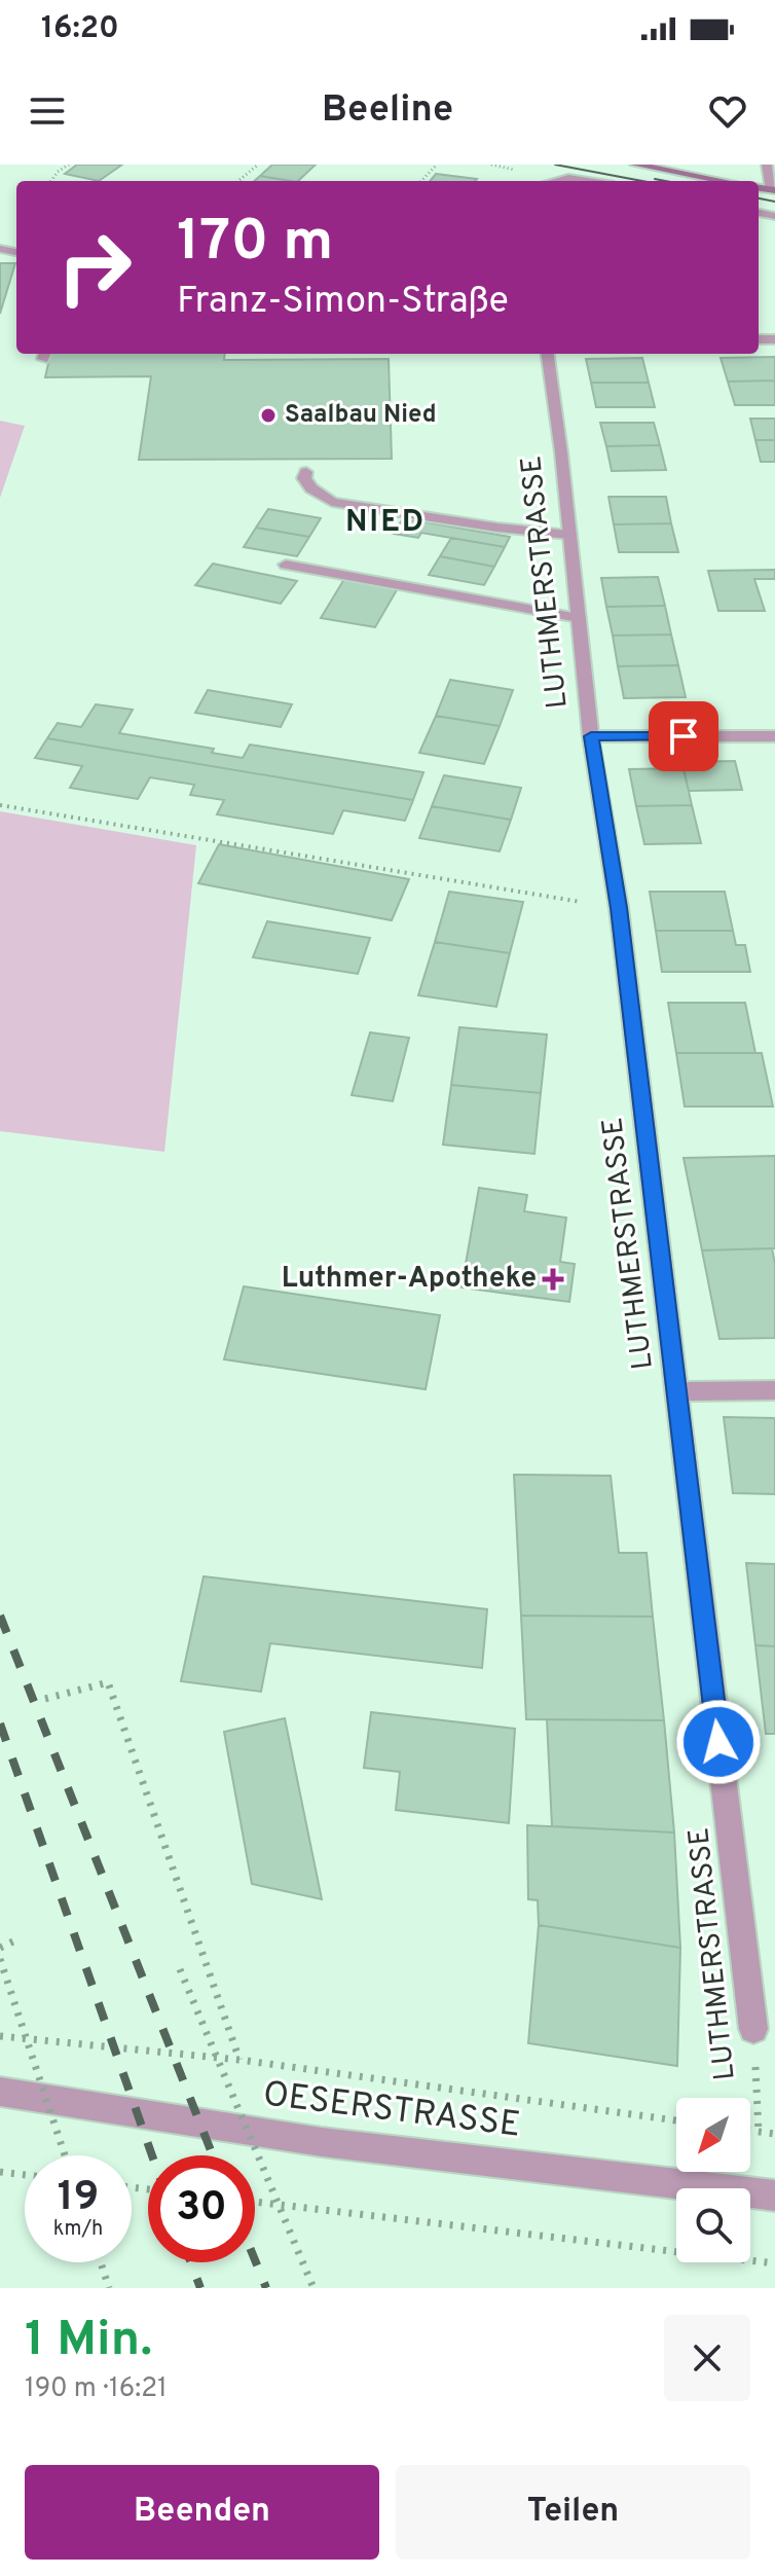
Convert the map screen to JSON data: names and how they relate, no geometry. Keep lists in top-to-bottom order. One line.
{"streets":{"street":["LUTHMERSTRASSE","OESERSTRASSE"]},"districts":["NIED"],"places":{"other":["Saalbau Nied"],"health":["Luthmer-Apotheke"]},"north":"bottom left","page":{"status":"16:20","header":"Beeline","turn":["170 m","Franz-Simon-Straße"],"speed":"19 km/h","limit":"30","heading":["1 Min.","190 m · 16:21"],"buttons":["Beenden","Teilen"]}}
